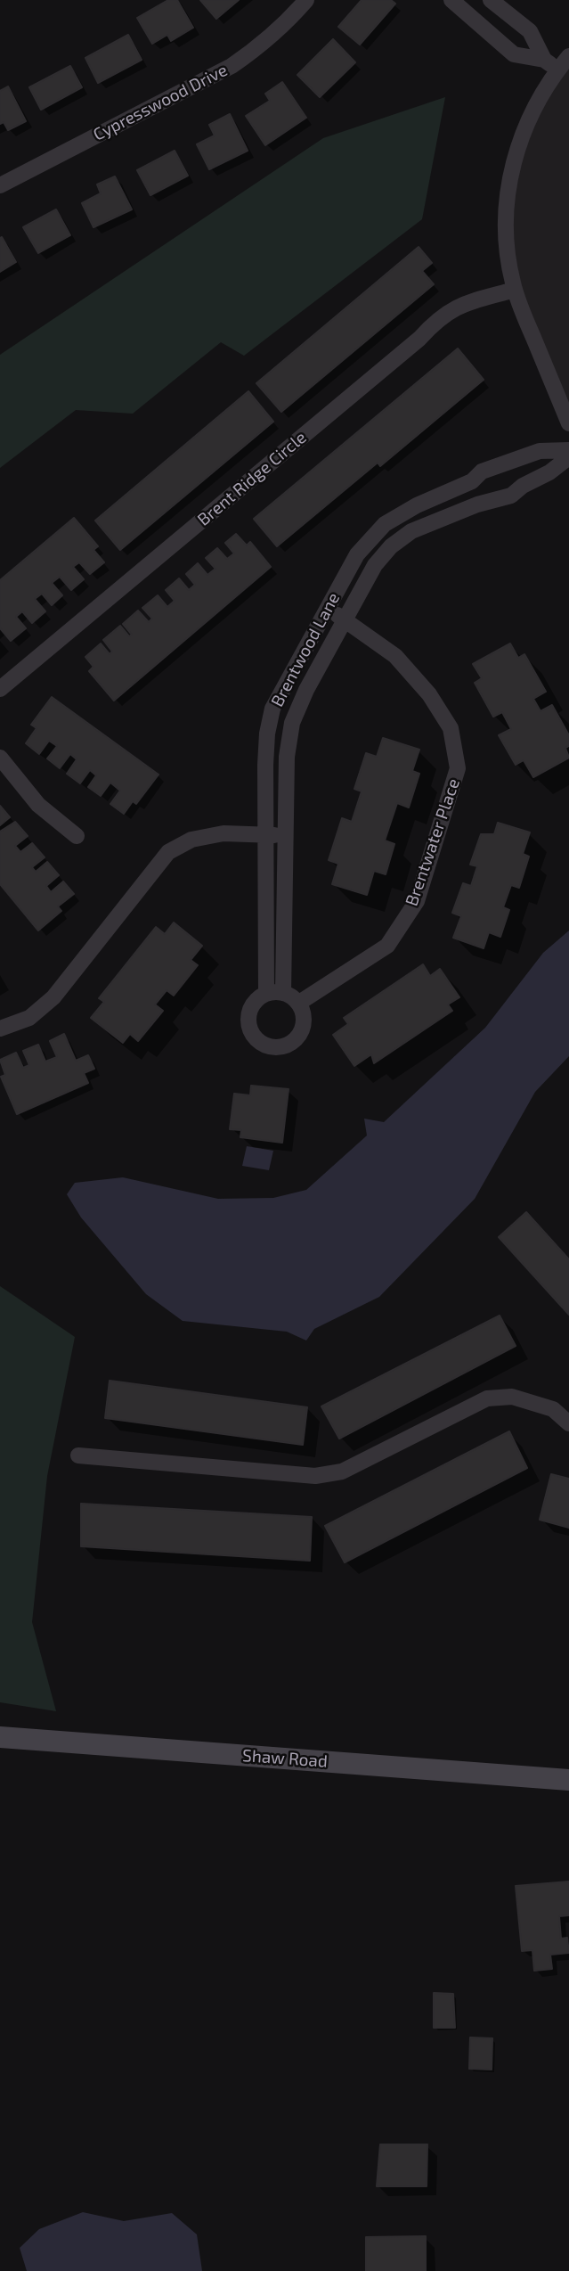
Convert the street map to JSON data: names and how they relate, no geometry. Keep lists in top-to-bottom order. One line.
{"streets":{"main road":["Shaw Road"],"street":["Cypresswood Drive","Brent Ridge Circle","Brentwood Lane","Brentwater Place"]},"crossings":[["Brentwood Lane","Brentwater Place"]]}
